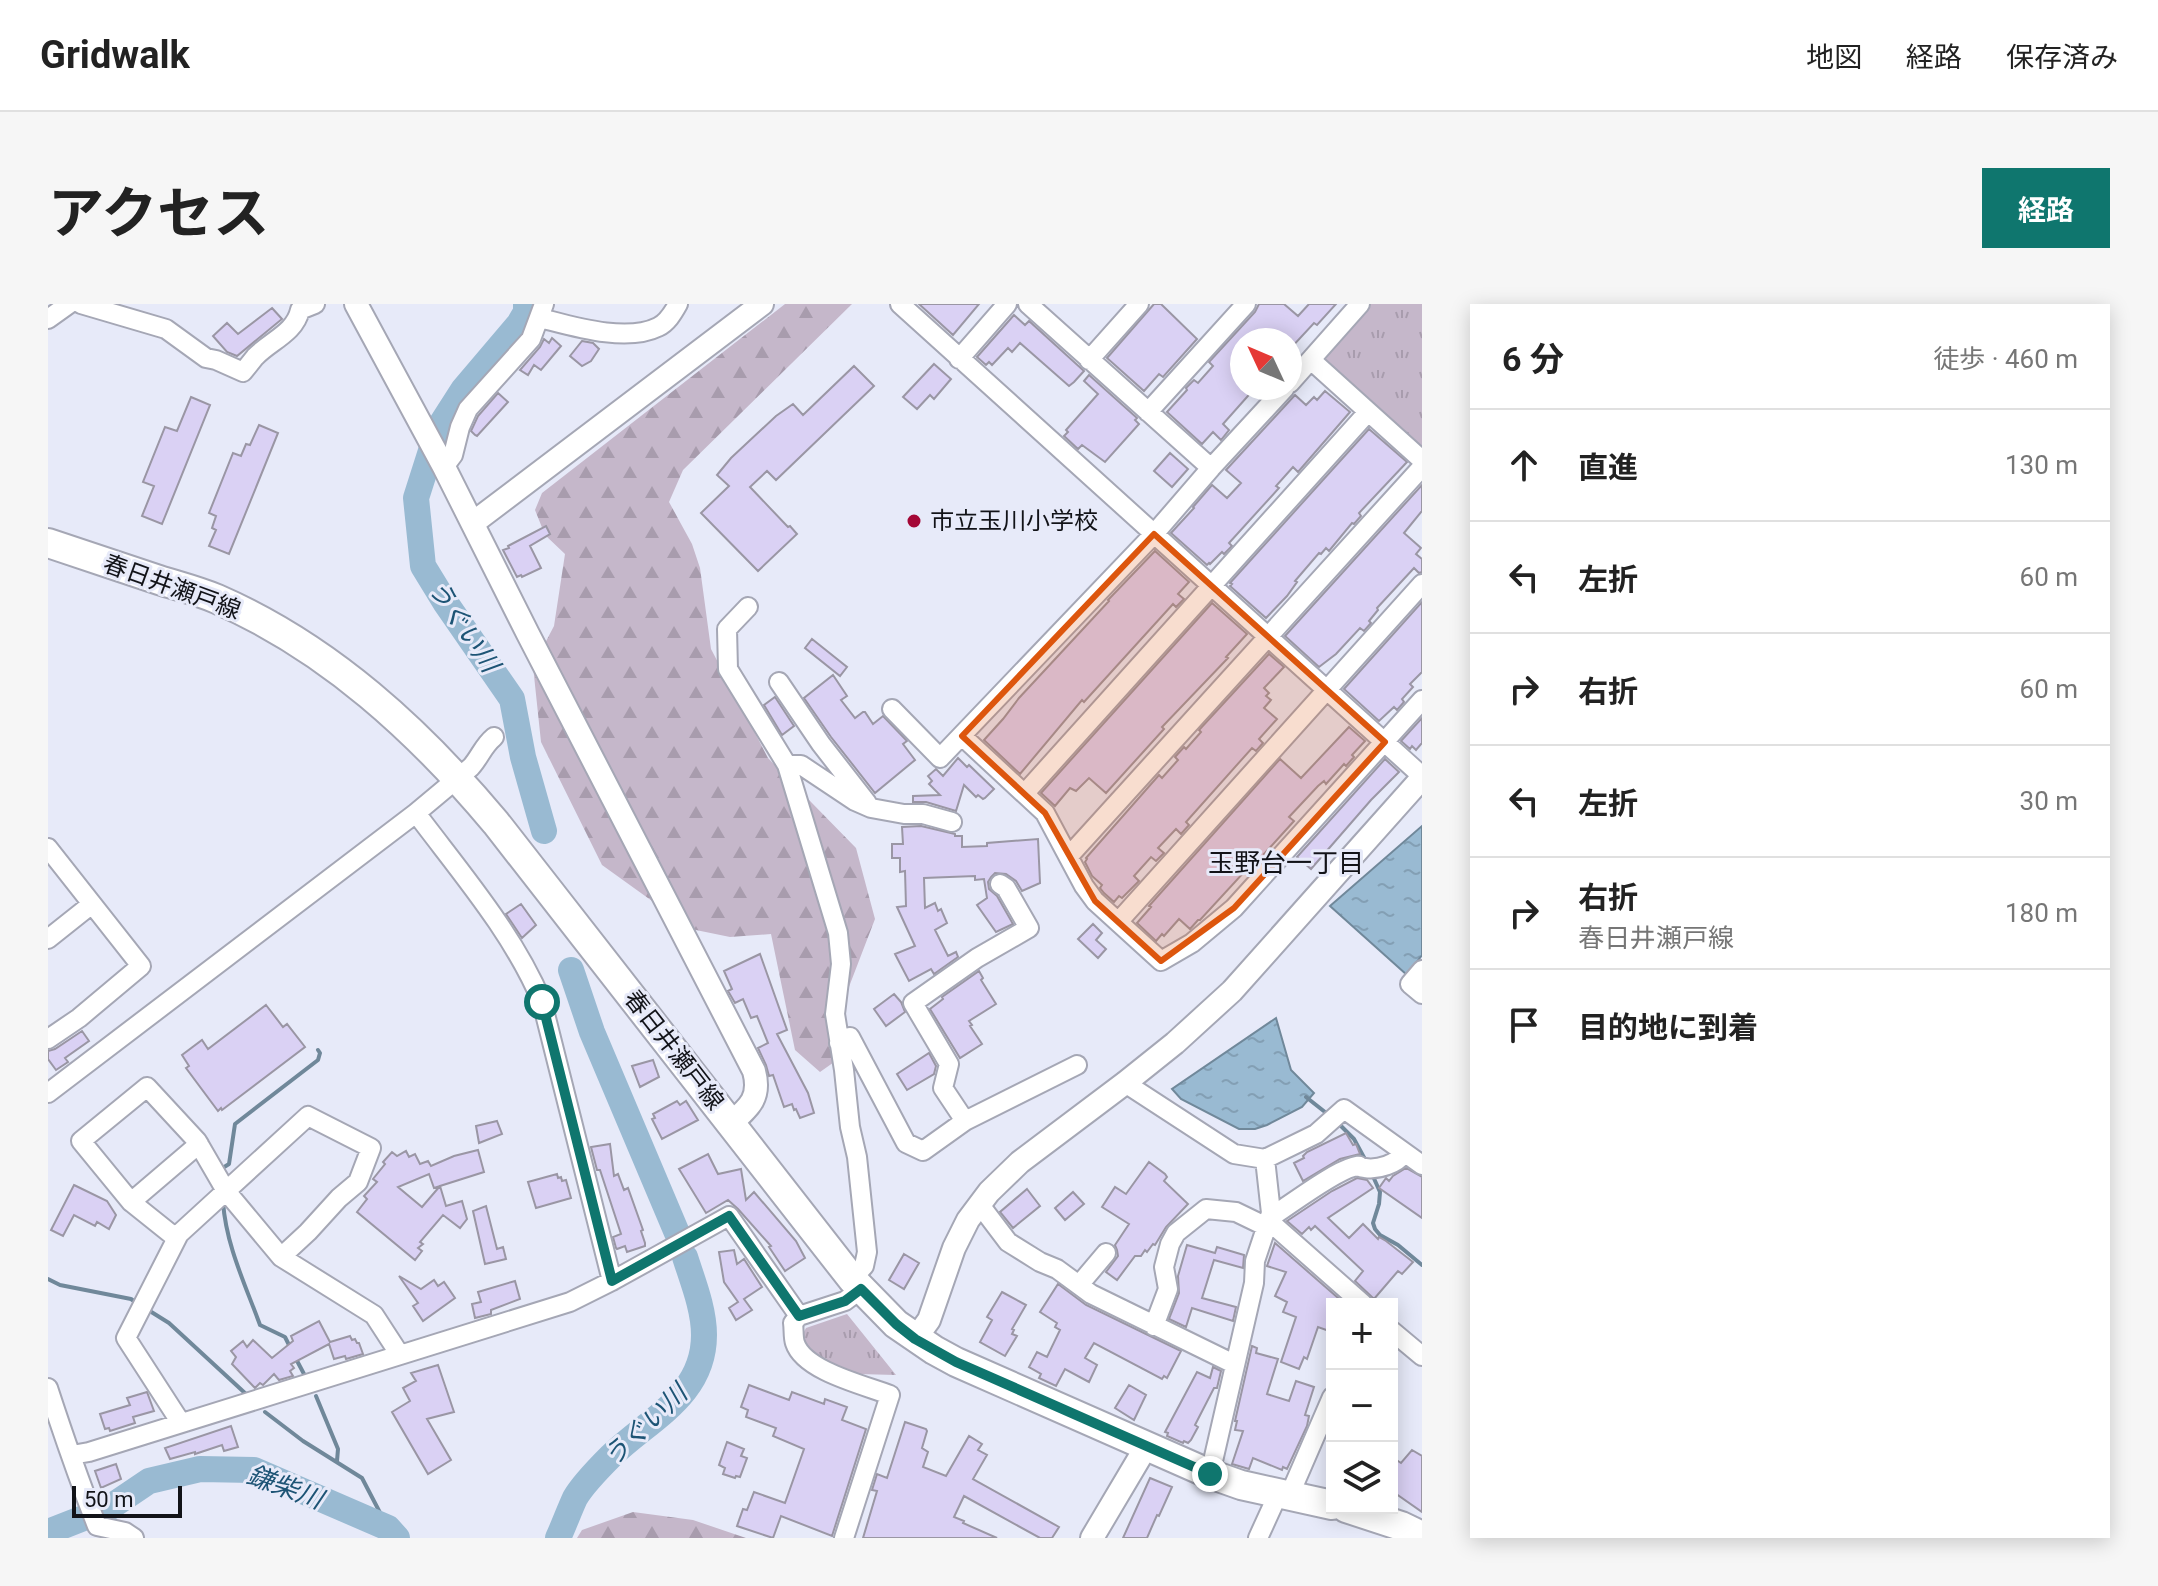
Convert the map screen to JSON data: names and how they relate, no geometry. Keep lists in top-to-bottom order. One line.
{"streets":{"main road":["春日井瀬戸線"]},"districts":["玉野台一丁目"],"water":["うぐい川","鎌柴川"],"places":["市立玉川小学校"],"scale_bar":"50 m","north":"top left","page":{"header":"Gridwalk","nav":["地図","経路","保存済み"],"title":"アクセス","buttons":"経路","heading":["6 分","徒歩 · 460 m"],"list":[["直進","130 m"],["左折","60 m"],["右折","60 m"],["左折","30 m"],["右折","春日井瀬戸線","180 m"],"目的地に到着"],"map_buttons":["+","−"],"scale":"50 m"}}
